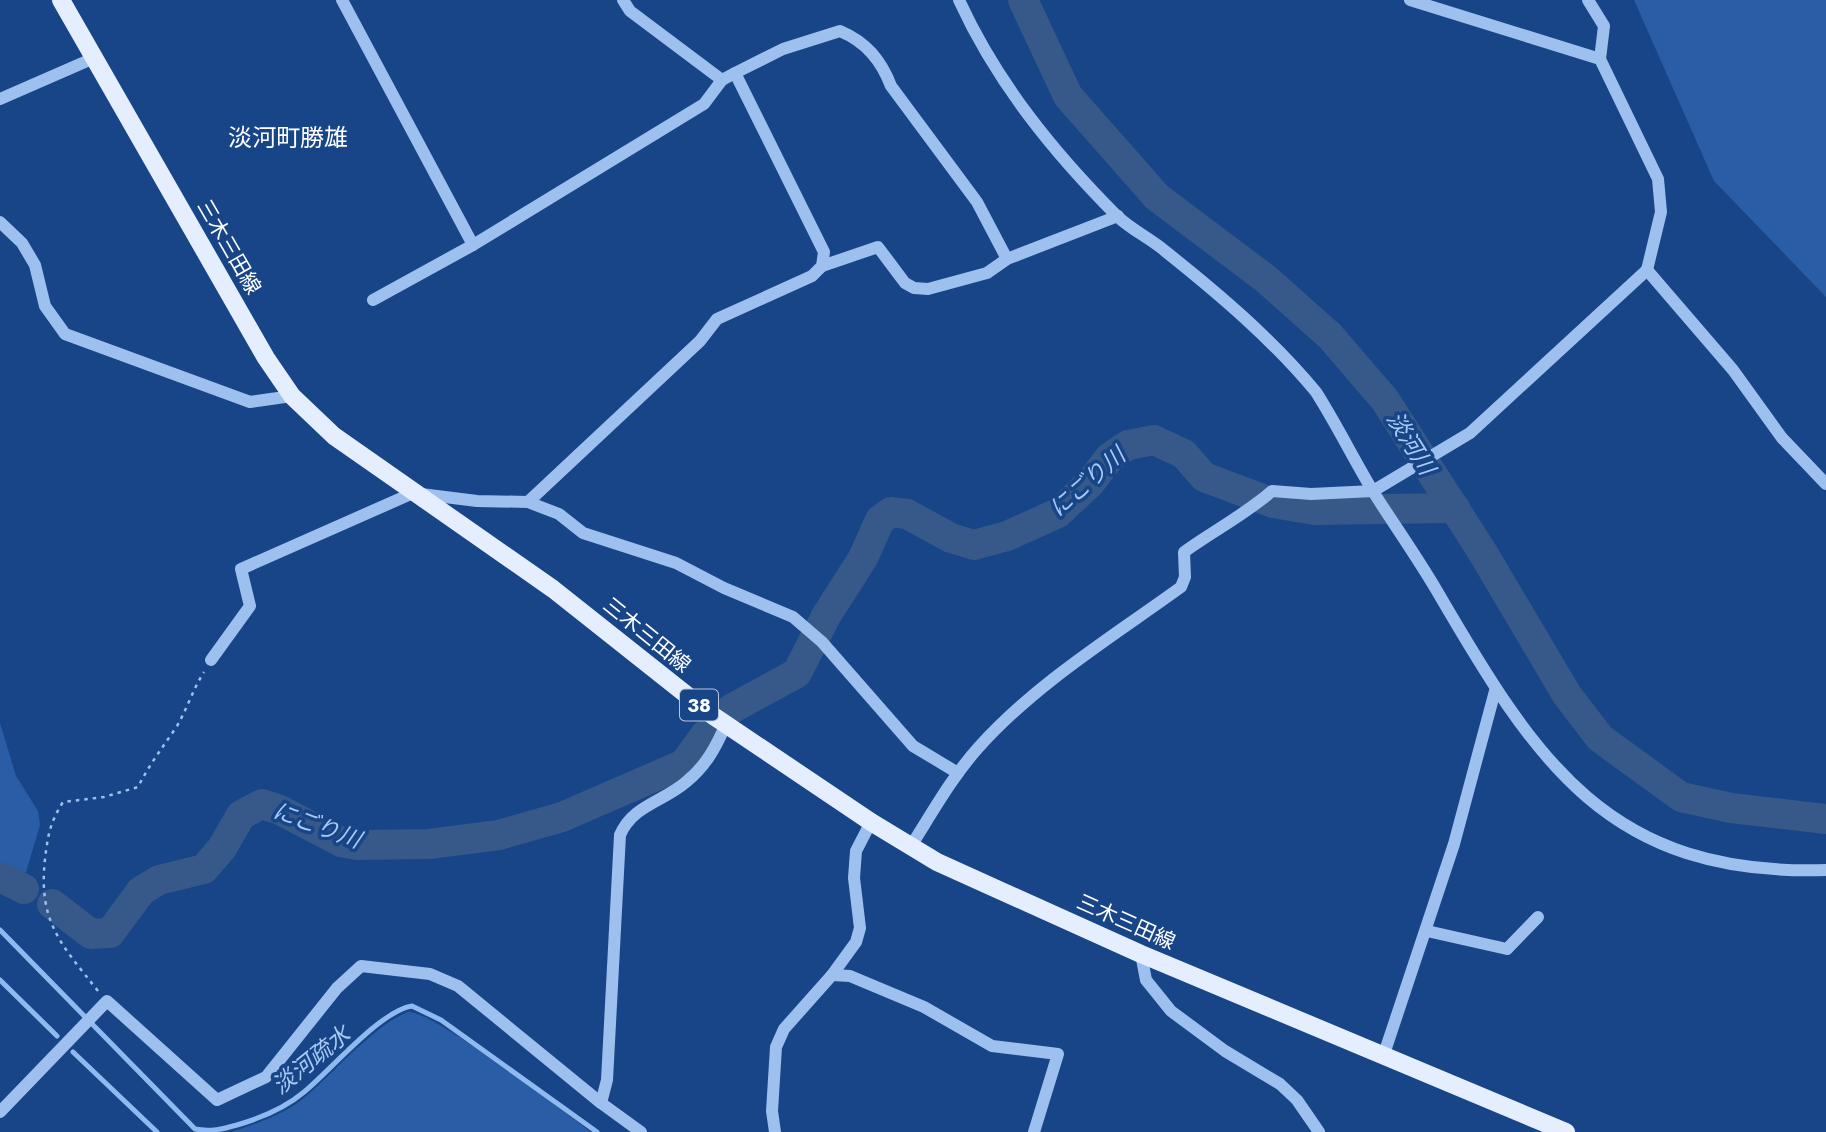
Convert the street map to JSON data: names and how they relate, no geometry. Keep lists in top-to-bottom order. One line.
{"streets":{"main road":["三木三田線","38"]},"districts":["淡河町勝雄"],"water":["淡河川","にごり川","淡河疏水"]}
